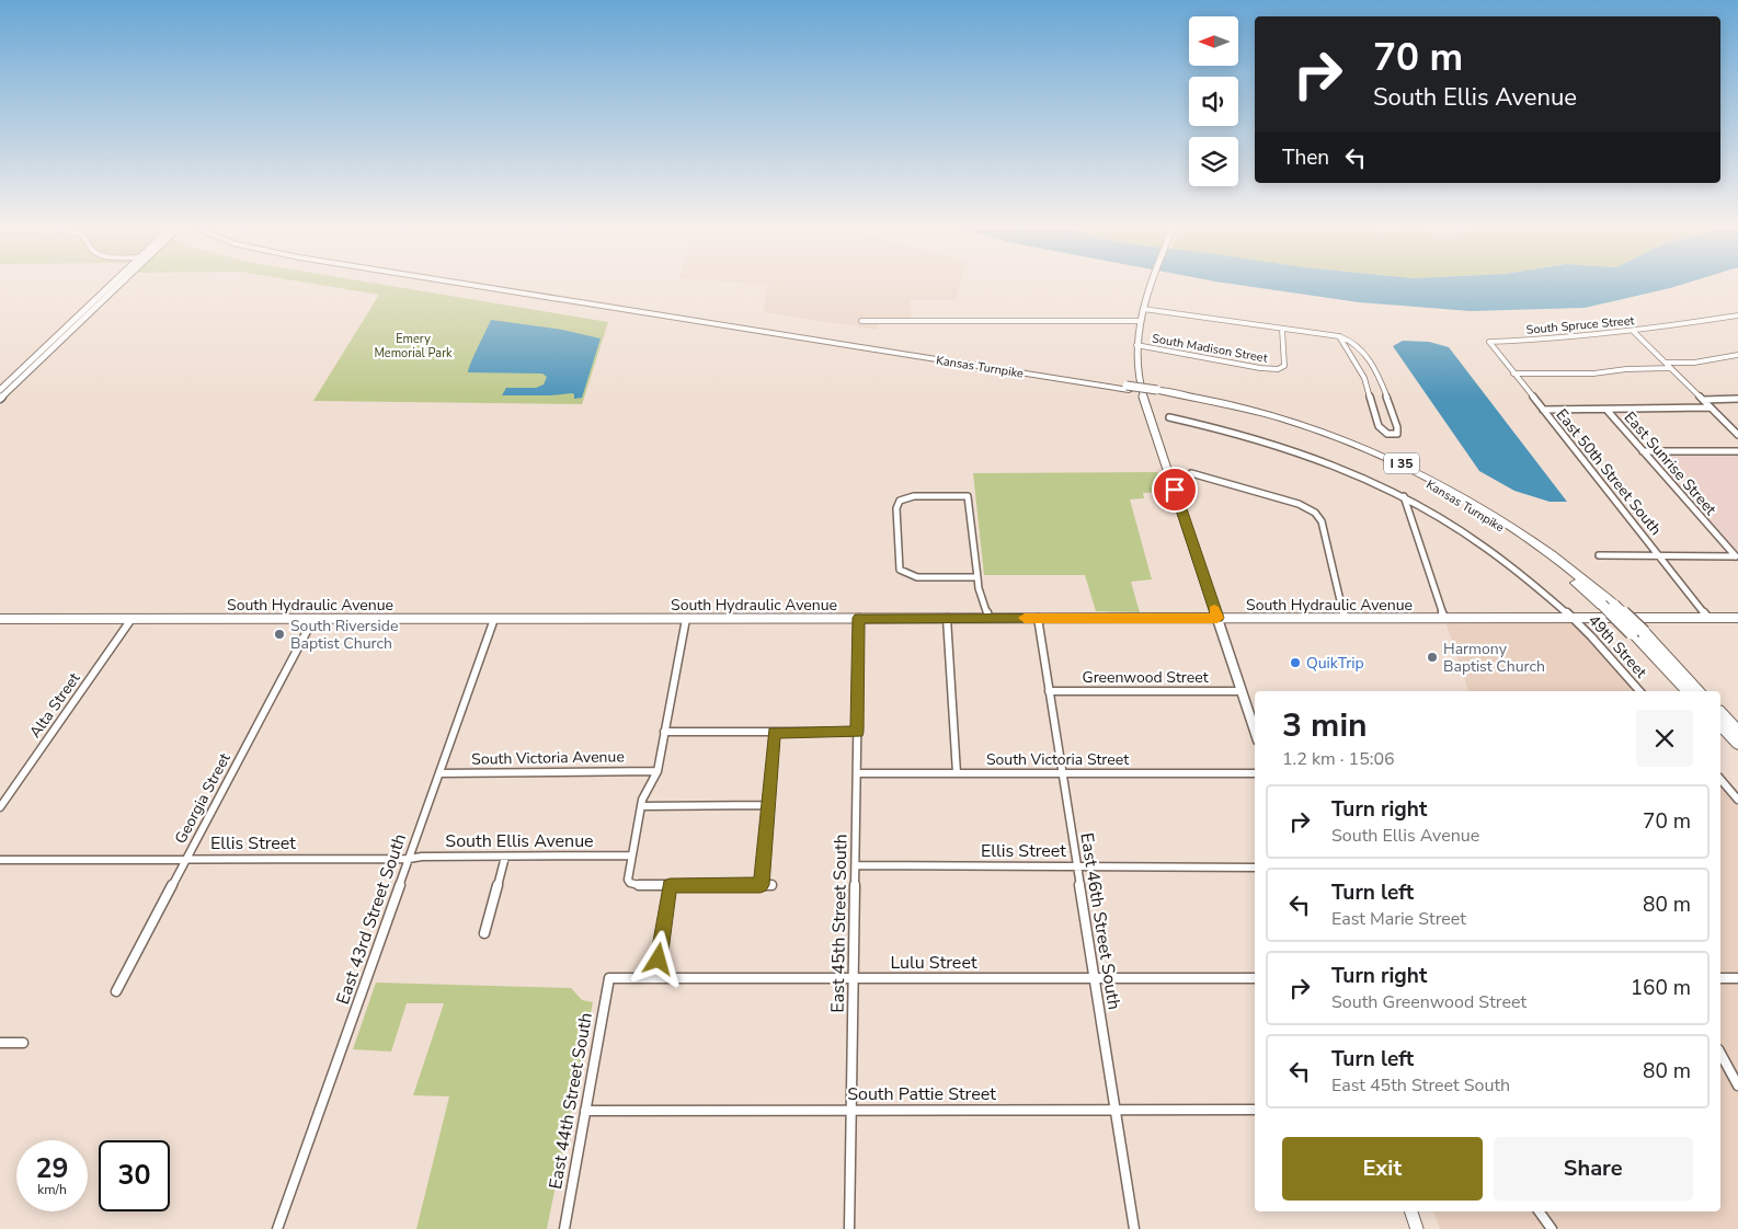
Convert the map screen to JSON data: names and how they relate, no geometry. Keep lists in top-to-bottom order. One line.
{"streets":{"highway":["Kansas Turnpike","I 35"],"street":["South Spruce Street","South Madison Street","East Sunrise Street","East 50th Street South","South Hydraulic Avenue","49th Street","Greenwood Street","Alta Street","South Victoria Avenue","South Victoria Street","Georgia Street","South Ellis Avenue","Ellis Street","East 43rd Street South","East 46th Street South","East 45th Street South","Lulu Street","South Pattie Street","East 44th Street South"]},"crossings":[["South Spruce Street","East 50th Street South"],["East 50th Street South","South Hydraulic Avenue"],["South Hydraulic Avenue","49th Street"],["South Hydraulic Avenue","Alta Street"],["South Hydraulic Avenue","Georgia Street"],["South Hydraulic Avenue","East 43rd Street South"],["South Hydraulic Avenue","East 46th Street South"],["South Hydraulic Avenue","East 45th Street South"],["Greenwood Street","East 46th Street South"],["South Victoria Avenue","East 43rd Street South"],["South Victoria Street","East 46th Street South"],["South Victoria Street","East 45th Street South"],["Georgia Street","Ellis Street"],["South Ellis Avenue","Ellis Street"],["South Ellis Avenue","East 43rd Street South"],["Ellis Street","East 43rd Street South"],["Ellis Street","East 46th Street South"],["Ellis Street","East 45th Street South"],["East 46th Street South","Lulu Street"],["East 46th Street South","South Pattie Street"],["East 45th Street South","Lulu Street"],["East 45th Street South","South Pattie Street"],["Lulu Street","East 44th Street South"],["South Pattie Street","East 44th Street South"]],"parks":["Emery Memorial Park"],"places":["South Riverside Baptist Church","Harmony Baptist Church","QuikTrip"],"north":"left","page":{"turn":["70 m","South Ellis Avenue"],"then":"Then","heading":["3 min","1.2 km · 15:06"],"list":[{"name":"Turn right","note":"South Ellis Avenue","value":"70 m"},{"name":"Turn left","note":"East Marie Street","value":"80 m"},{"name":"Turn right","note":"South Greenwood Street","value":"160 m"},{"name":"Turn left","note":"East 45th Street South","value":"80 m"}],"buttons":["Exit","Share"],"speed":"29 km/h","limit":"30"}}
